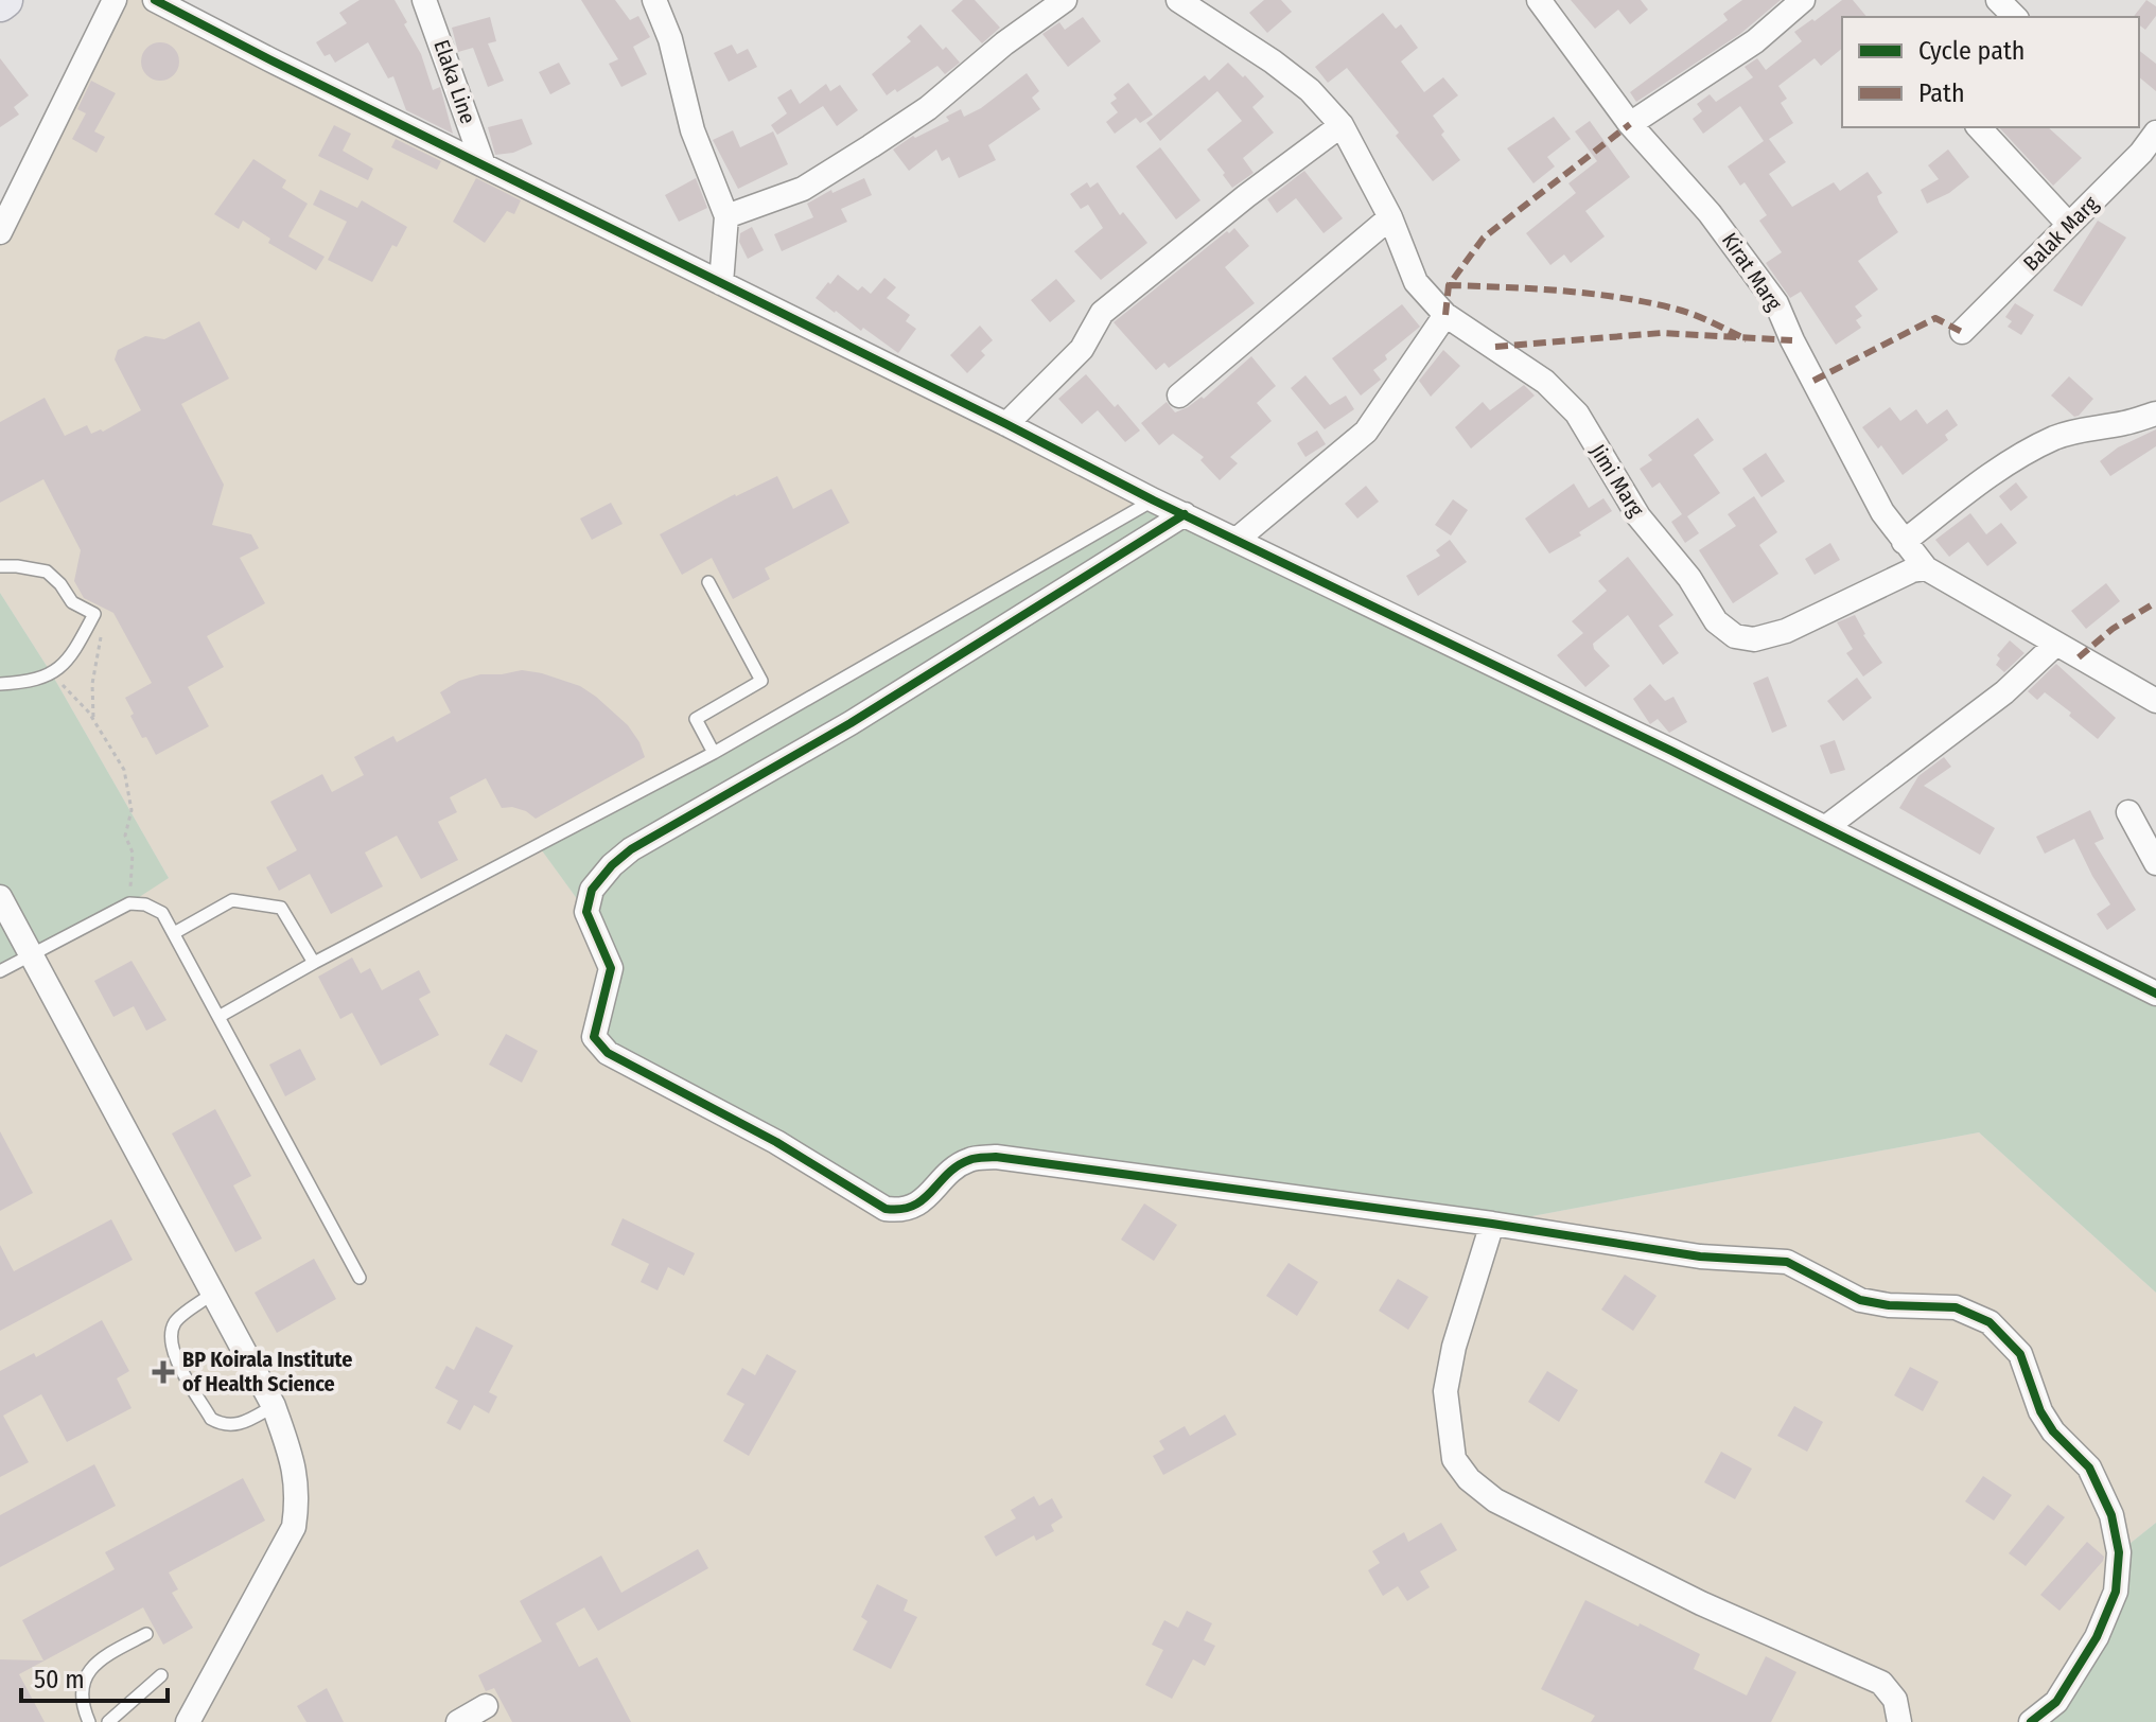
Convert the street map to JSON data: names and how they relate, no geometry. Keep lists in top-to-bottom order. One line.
{"streets":{"street":["Elaka Line","Balak Marg","Kirat Marg","Jimi Marg"]},"crossings":[["Kirat Marg","Jimi Marg"]],"places":{"health":["BP Koirala Institute of Health Science"]},"legend":["Cycle path","Path"],"scale_bar":"50 m"}
